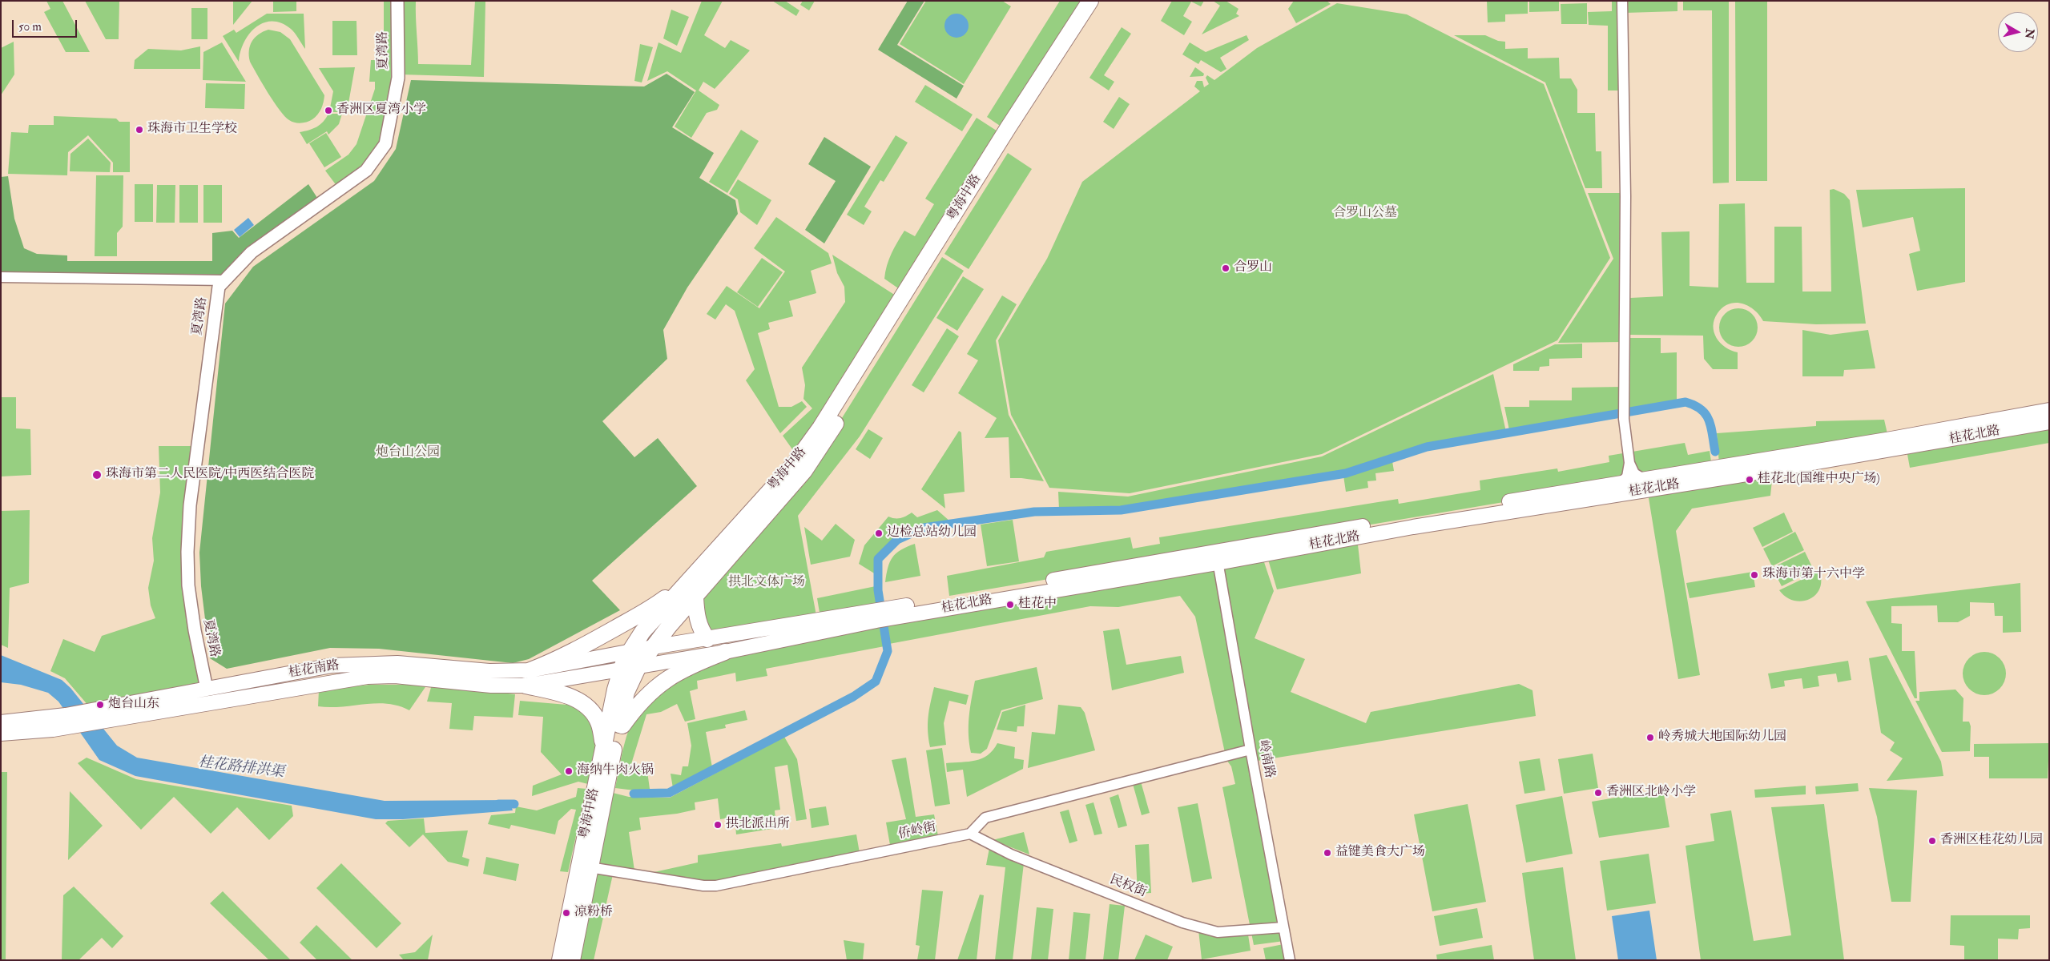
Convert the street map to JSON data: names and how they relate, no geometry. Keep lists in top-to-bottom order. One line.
{"streets":{"highway":["粤海中路"],"main road":["桂花北路","桂花南路"],"street":["夏湾路","岭南路","侨岭街","民权街"]},"crossings":[["夏湾路","桂花南路"],["粤海中路","桂花北路"],["粤海中路","桂花南路"],["粤海中路","侨岭街"],["桂花北路","桂花南路"],["桂花北路","岭南路"],["岭南路","民权街"],["侨岭街","民权街"]],"water":["桂花路排洪渠"],"parks":["合罗山公墓","炮台山公园","拱北文体广场"],"places":["香洲区夏湾小学","珠海市卫生学校","合罗山","珠海市第二人民医院/中西医结合医院","桂花北(国维中央广场)","边检总站幼儿园","珠海市第十六中学","桂花中","炮台山东","岭秀城大地国际幼儿园","海纳牛肉火锅","香洲区北岭小学","拱北派出所","香洲区桂花幼儿园","益键美食大广场","凉粉桥"],"scale_bar":"50 m","north":"right"}
